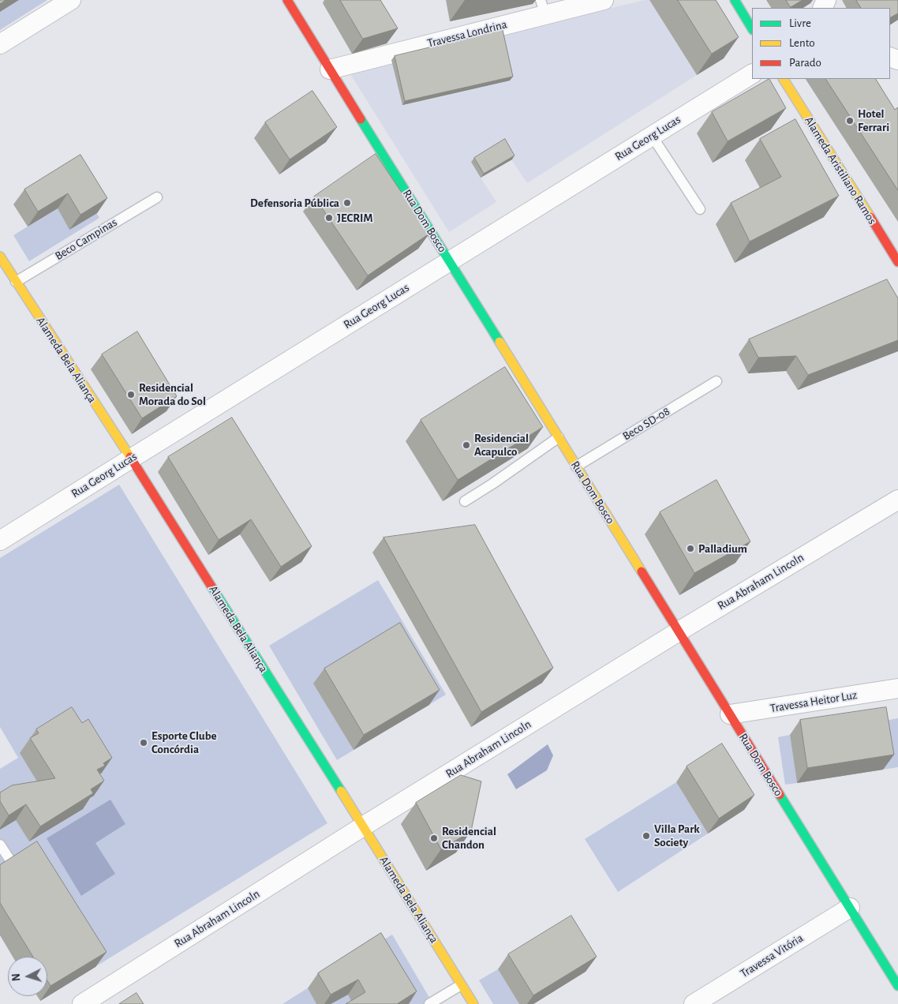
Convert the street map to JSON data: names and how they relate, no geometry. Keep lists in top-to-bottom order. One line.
{"streets":{"street":["Travessa Londrina","Rua Georg Lucas","Alameda Aristiliano Ramos","Rua Dom Bosco","Alameda Bela Aliança","Rua Abraham Lincoln","Travessa Heitor Luz","Travessa Vitória"],"lane":["Beco Campinas","Beco SD-08"]},"crossings":[["Travessa Londrina","Rua Dom Bosco"],["Rua Georg Lucas","Rua Dom Bosco"],["Rua Georg Lucas","Alameda Bela Aliança"],["Rua Dom Bosco","Beco SD-08"],["Rua Dom Bosco","Rua Abraham Lincoln"],["Rua Dom Bosco","Travessa Heitor Luz"],["Rua Dom Bosco","Travessa Vitória"],["Beco Campinas","Alameda Bela Aliança"],["Alameda Bela Aliança","Rua Abraham Lincoln"]],"places":["Hotel Ferrari","Defensoria Pública","JECRIM","Residencial Morada do Sol","Residencial Acapulco","Palladium","Esporte Clube Concórdia","Villa Park Society","Residencial Chandon"],"legend":["Livre","Lento","Parado"],"north":"left"}
